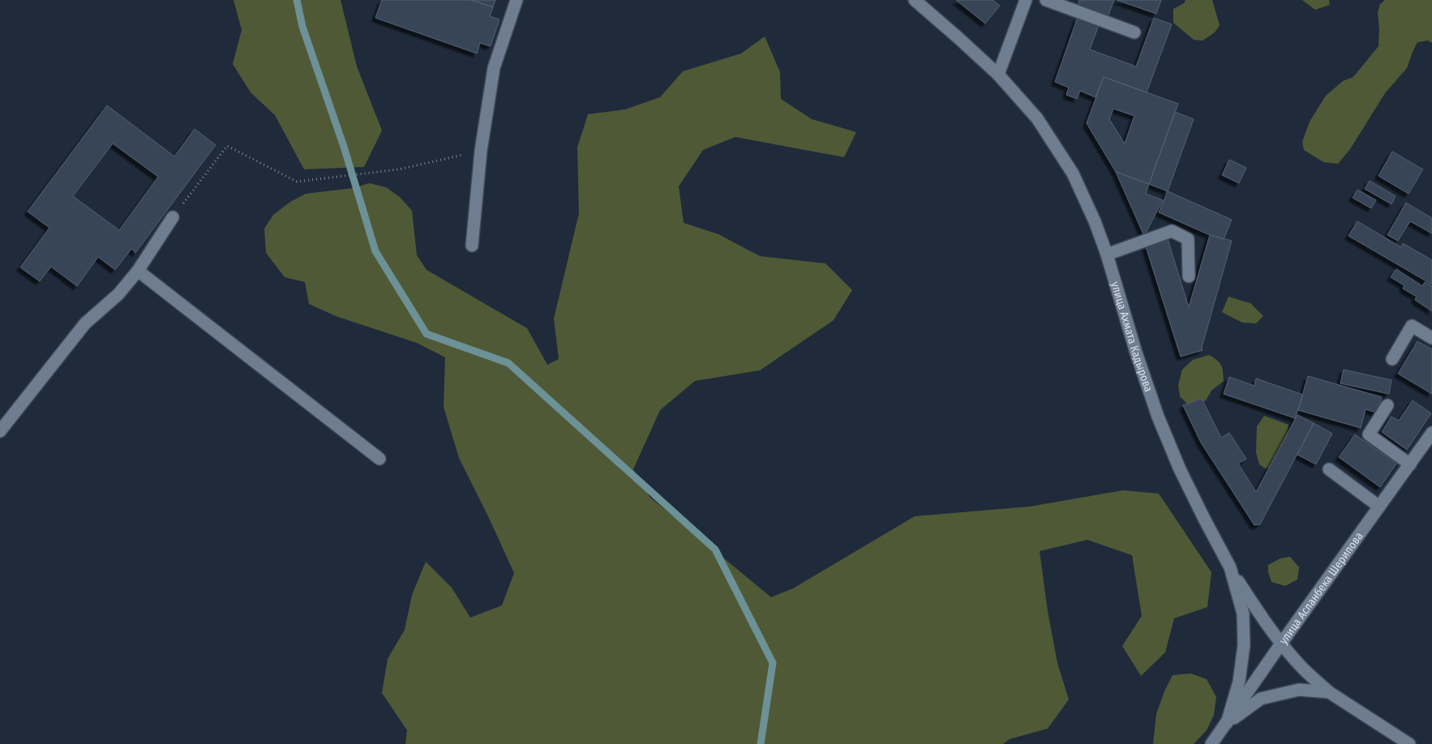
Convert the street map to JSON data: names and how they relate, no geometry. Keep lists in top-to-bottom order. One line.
{"streets":{"street":["улица Ахмата Кадырова","улица Асланбека Шерипова"]},"crossings":[["улица Ахмата Кадырова","улица Асланбека Шерипова"]]}
